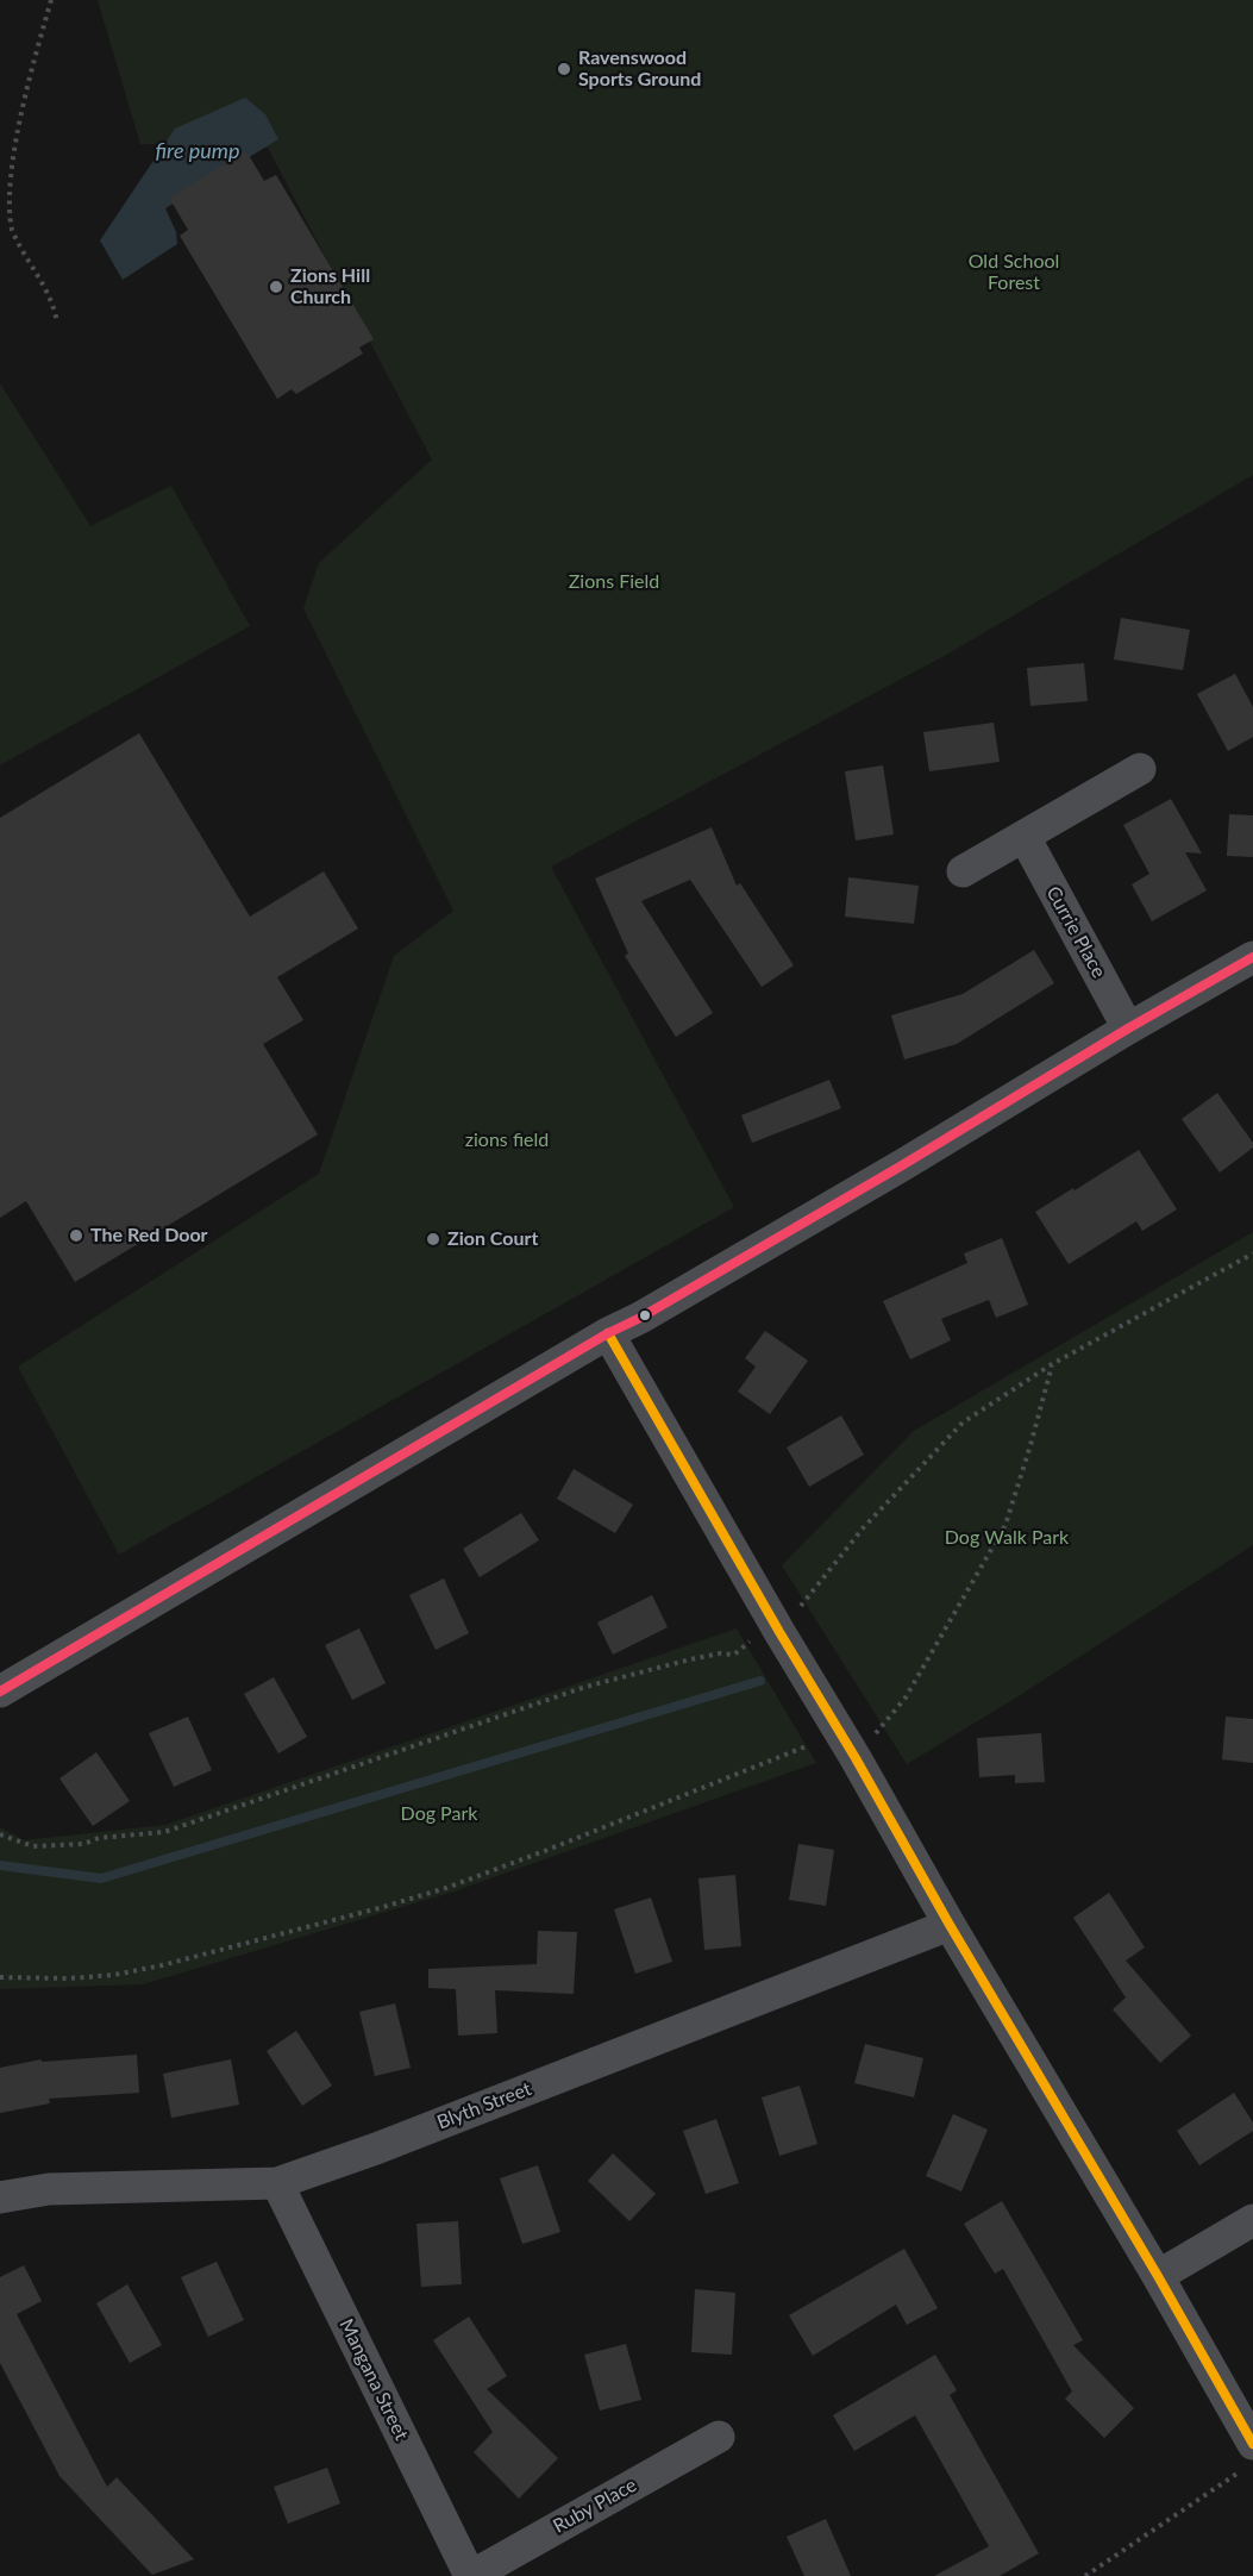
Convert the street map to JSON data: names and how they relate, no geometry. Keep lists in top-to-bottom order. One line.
{"streets":{"street":["Currie Place","Blyth Street","Mangana Street","Ruby Place"]},"crossings":[["Blyth Street","Mangana Street"],["Mangana Street","Ruby Place"]],"water":["fire pump"],"parks":["Old School Forest","Zions Field","zions field","Dog Walk Park","Dog Park"],"places":["Ravenswood Sports Ground","Zions Hill Church","The Red Door","Zion Court"]}
